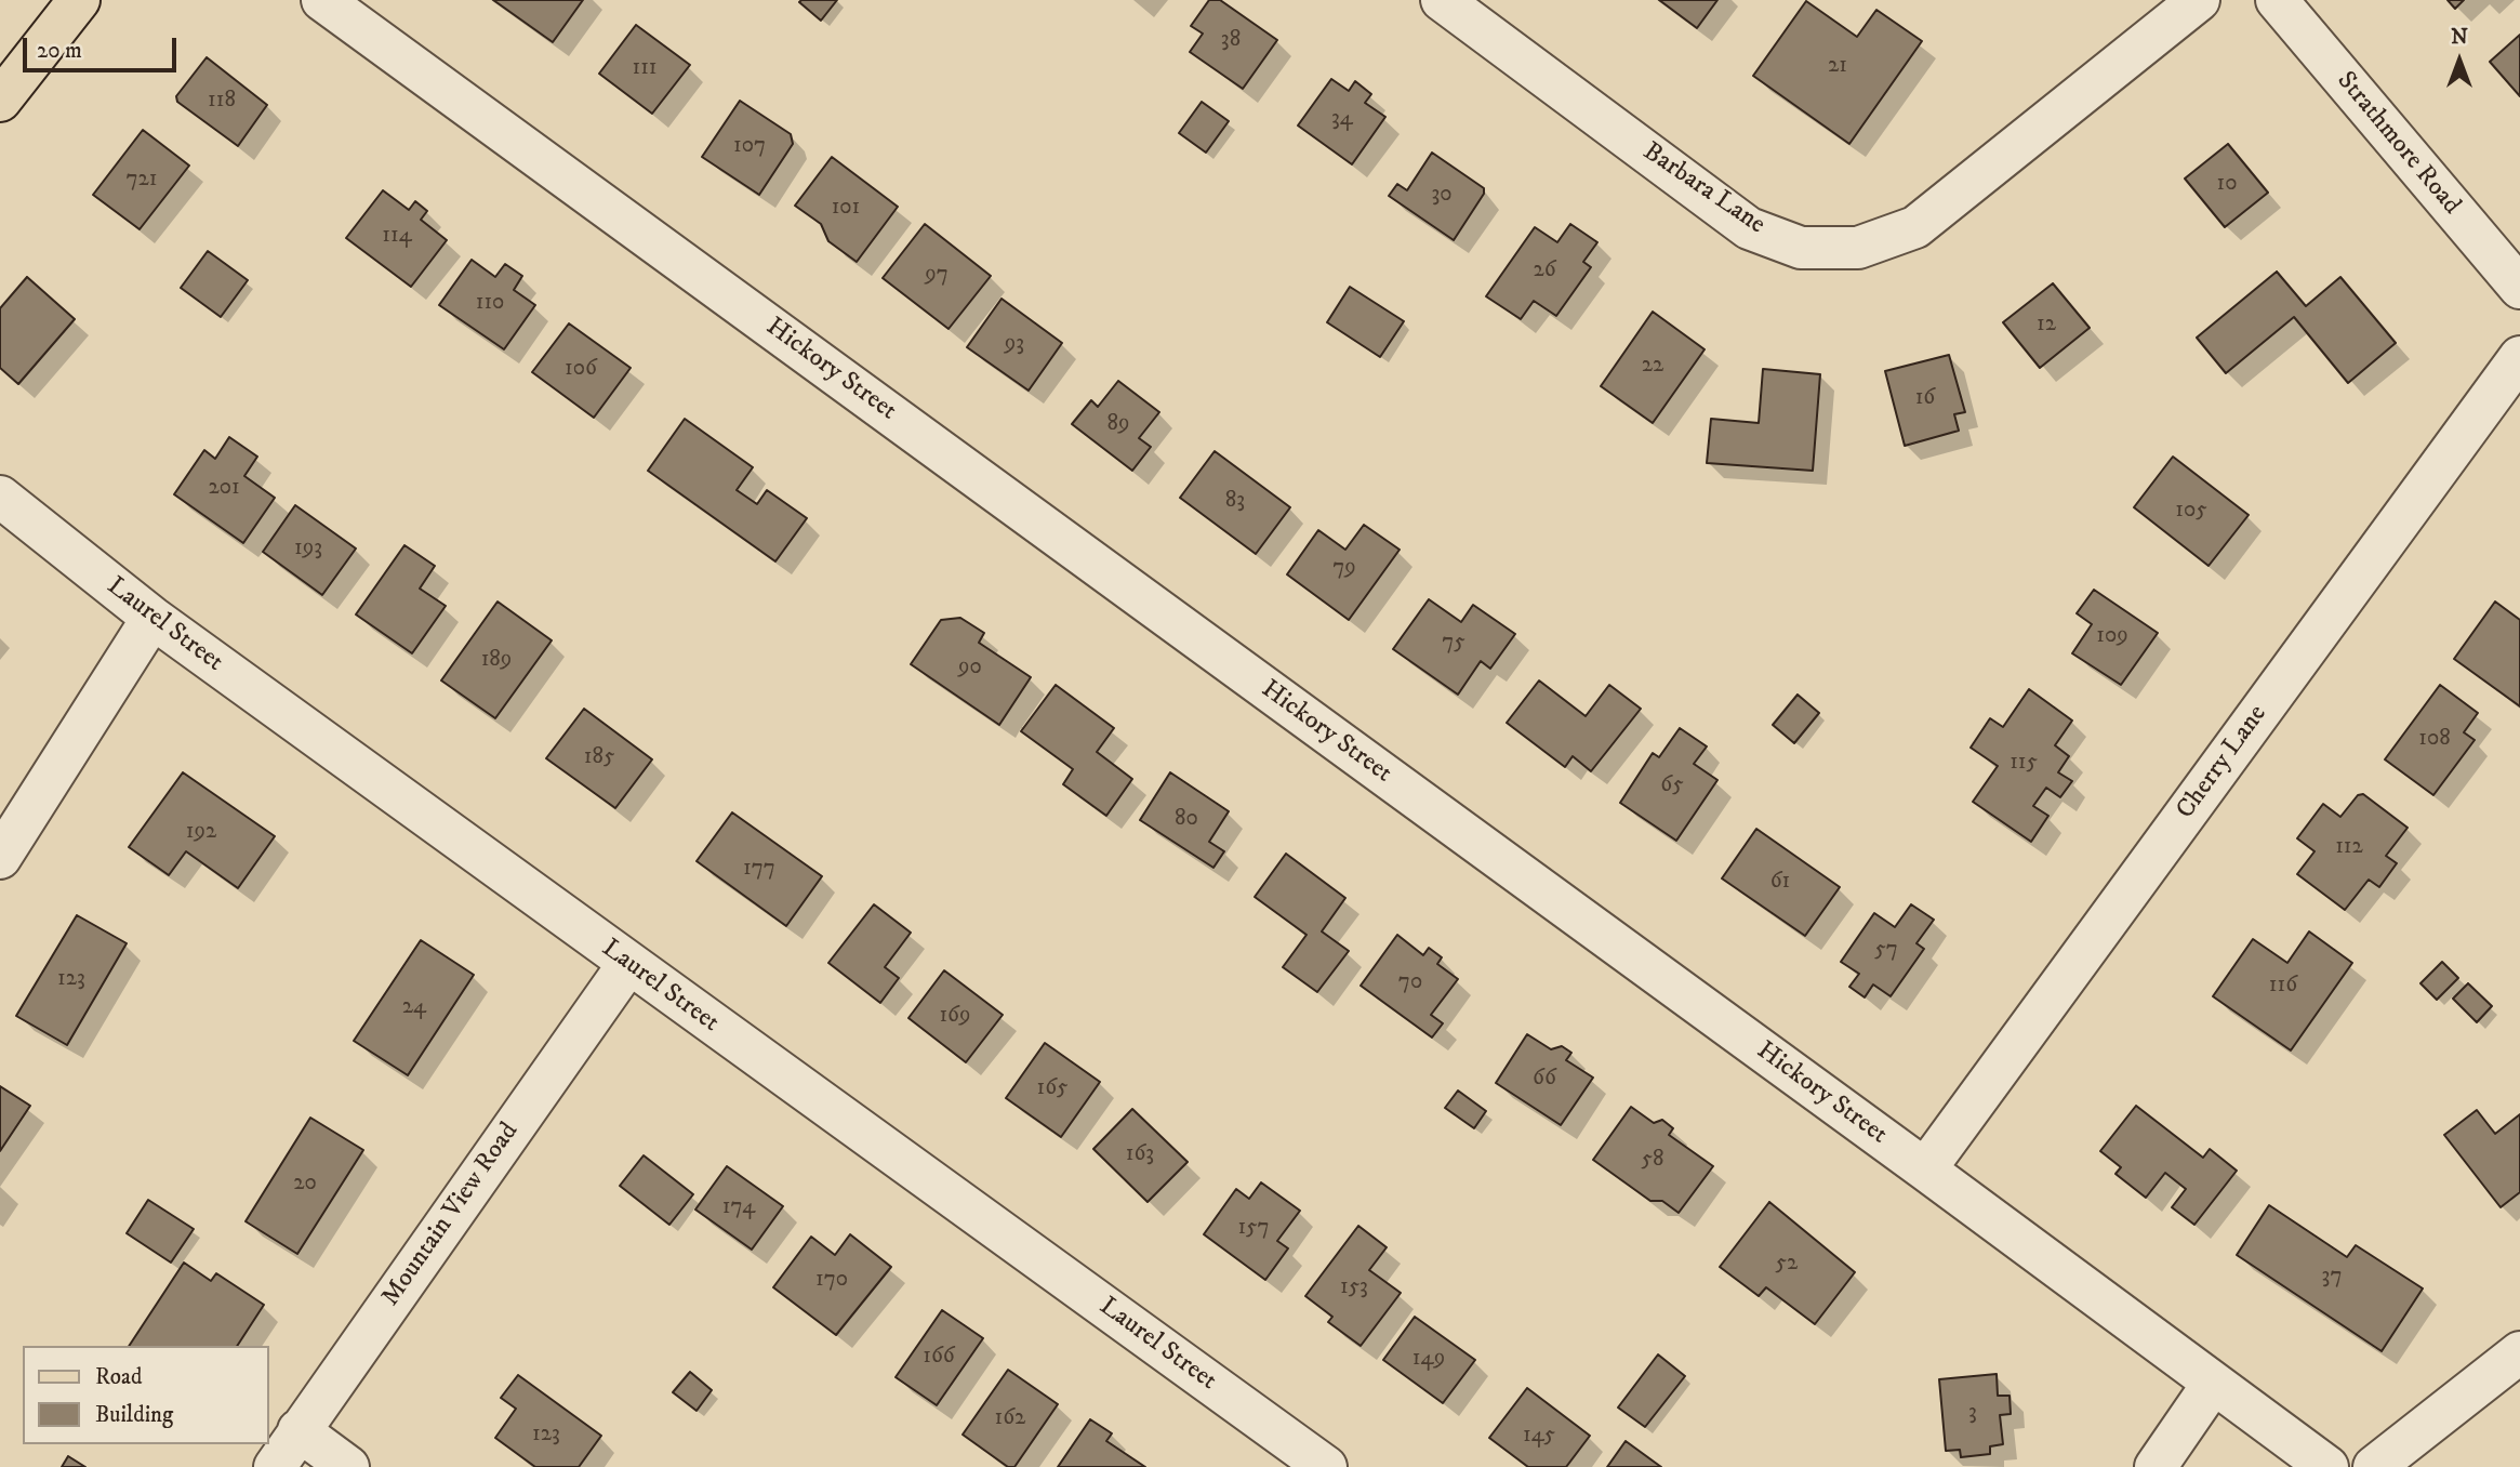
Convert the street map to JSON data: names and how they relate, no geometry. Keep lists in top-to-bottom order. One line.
{"streets":{"street":["Strathmore Road","Barbara Lane","Hickory Street","Laurel Street","Cherry Lane","Mountain View Road"]},"crossings":[["Hickory Street","Cherry Lane"],["Laurel Street","Mountain View Road"]],"house_numbers":["38","21","111","118","34","107","721","10","30","101","114","26","97","110","12","93","22","106","16","89","201","83","105","193","79","109","75","189","90","108","185","115","65","80","192","112","177","61","57","123","70","116","24","169","66","165","163","58","20","174","157","52","37","170","153","166","149","3","162","123","145"],"legend":["Road","Building"],"scale_bar":"20 m","north":"top"}
